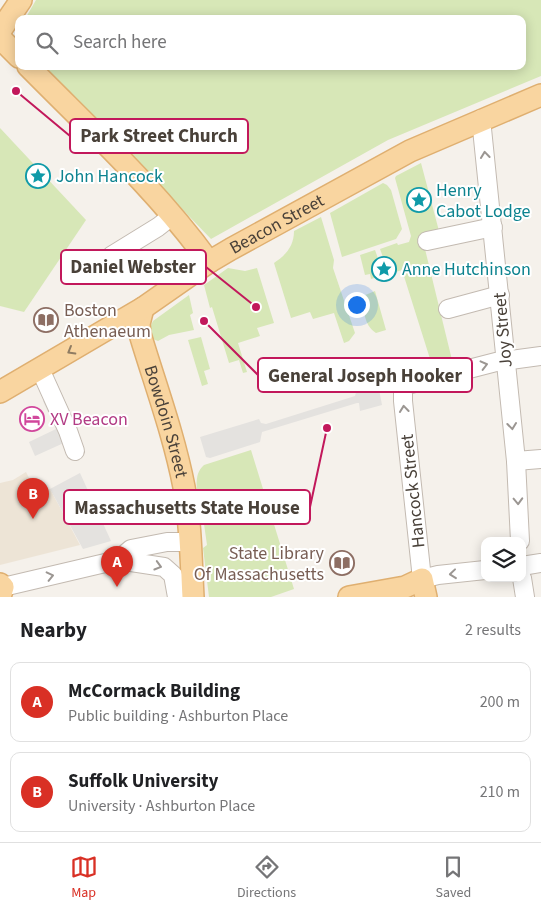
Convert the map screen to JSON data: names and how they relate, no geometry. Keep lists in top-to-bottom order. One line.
{"streets":{"main road":["Beacon Street","Bowdoin Street"],"street":["Joy Street","Hancock Street"]},"crossings":[["Beacon Street","Joy Street"],["Beacon Street","Bowdoin Street"],["Joy Street","Hancock Street"]],"places":{"other":["Park Street Church","Daniel Webster","General Joseph Hooker","Massachusetts State House"],"place":["John Hancock","Henry Cabot Lodge","Anne Hutchinson"],"library":["Boston Athenaeum","State Library Of Massachusetts"],"hotel":["XV Beacon"]},"page":{"search":"Search here","pins":["B","A"],"heading":["Nearby","2 results"],"list":[{"mark":"A","name":"McCormack Building","note":"Public building · Ashburton Place","value":"200 m"},{"mark":"B","name":"Suffolk University","note":"University · Ashburton Place","value":"210 m"}],"nav":["Map","Directions","Saved"]}}
